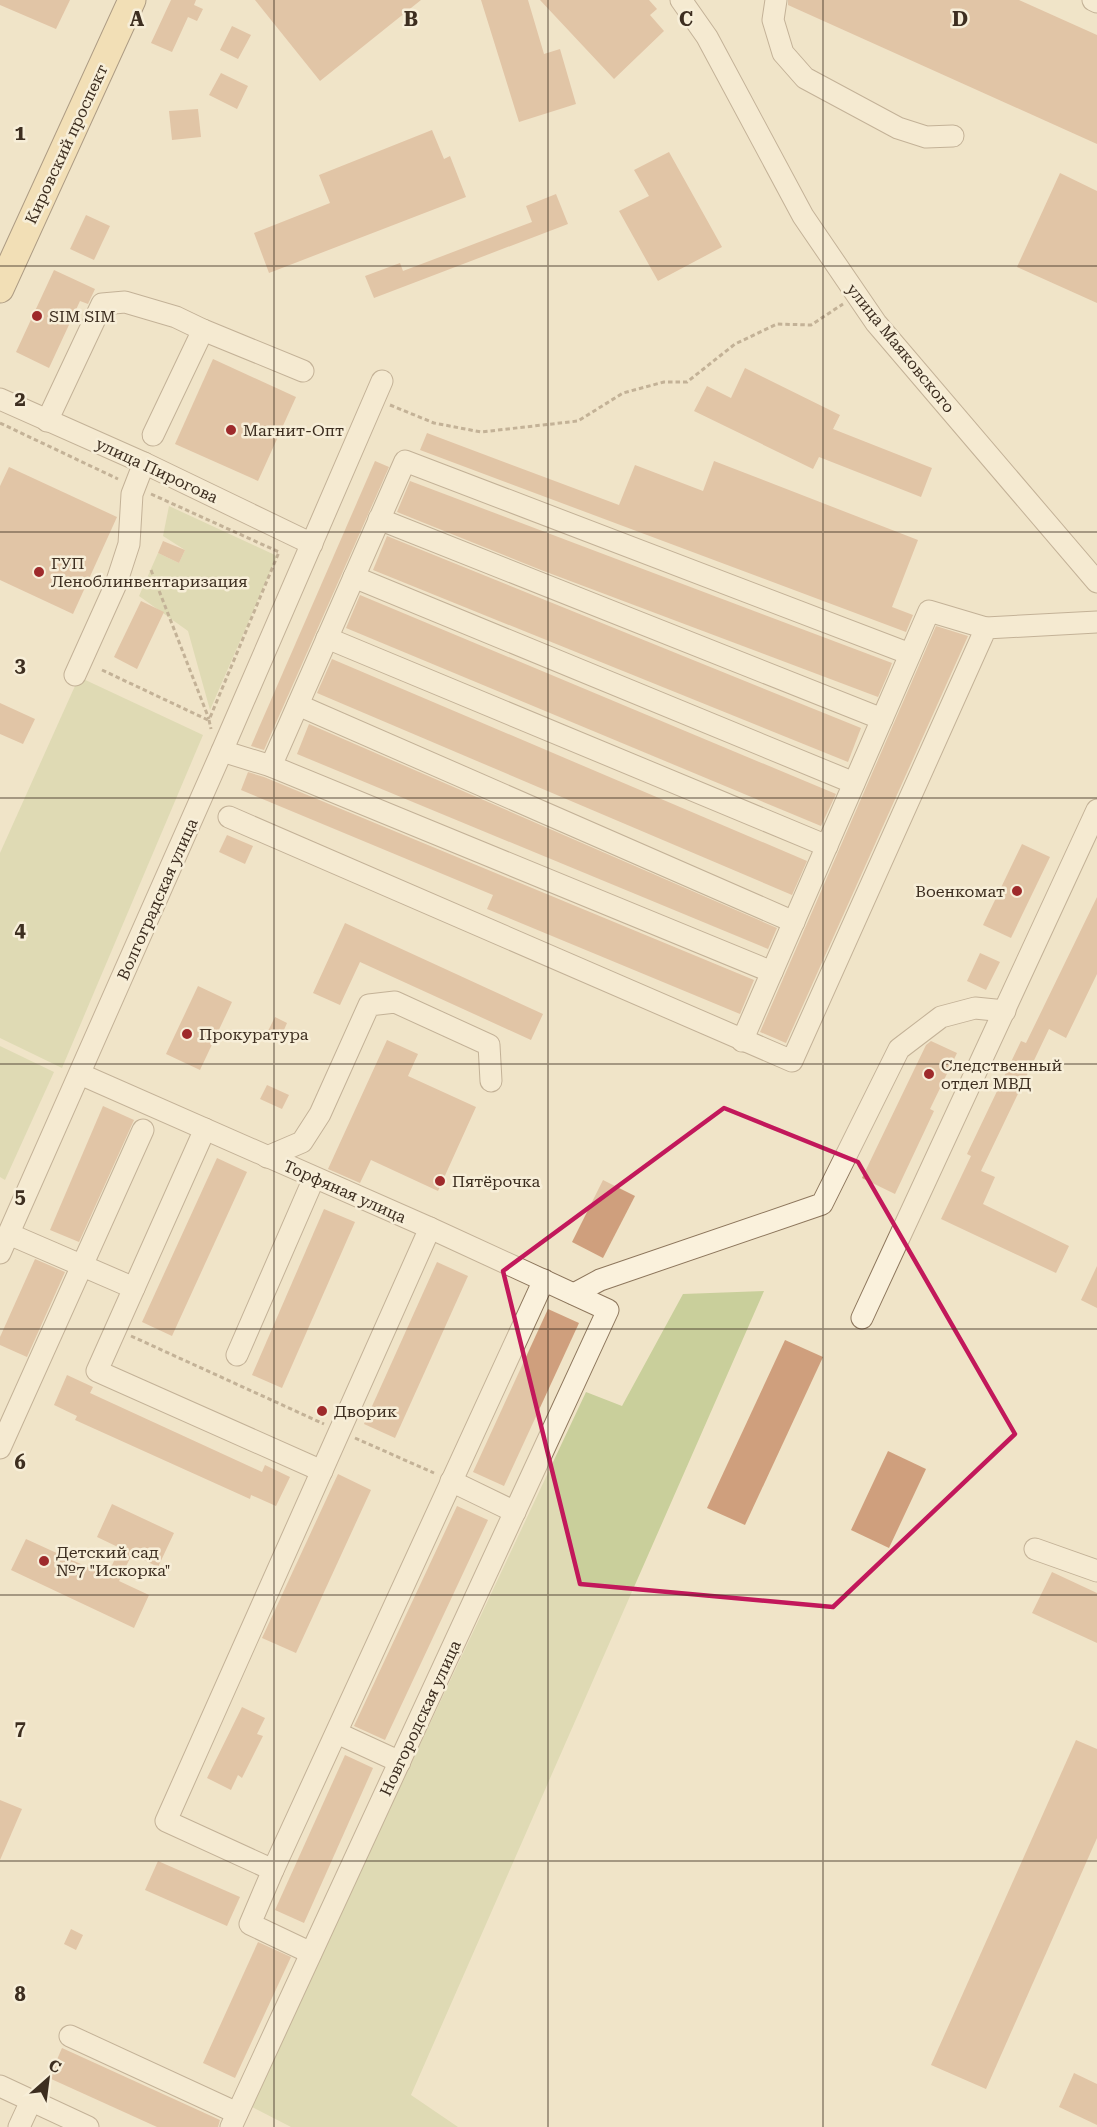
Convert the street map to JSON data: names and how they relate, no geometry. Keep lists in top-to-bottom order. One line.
{"streets":{"main road":["Кировский проспект"],"street":["улица Маяковского","улица Пирогова","Волгоградская улица","Торфяная улица","Новгородская улица"]},"crossings":[["улица Пирогова","Волгоградская улица"],["Волгоградская улица","Торфяная улица"],["Торфяная улица","Новгородская улица"]],"places":["SIM SIM","Магнит-Опт","ГУП Леноблинвентаризация","Военкомат","Прокуратура","Следственный отдел МВД","Пятёрочка","Дворик","Детский cад №7 \"Искорка\""],"north":"top right","grid":{"columns":["A","B","C","D"],"rows":["1","2","3","4","5","6","7","8"]}}
